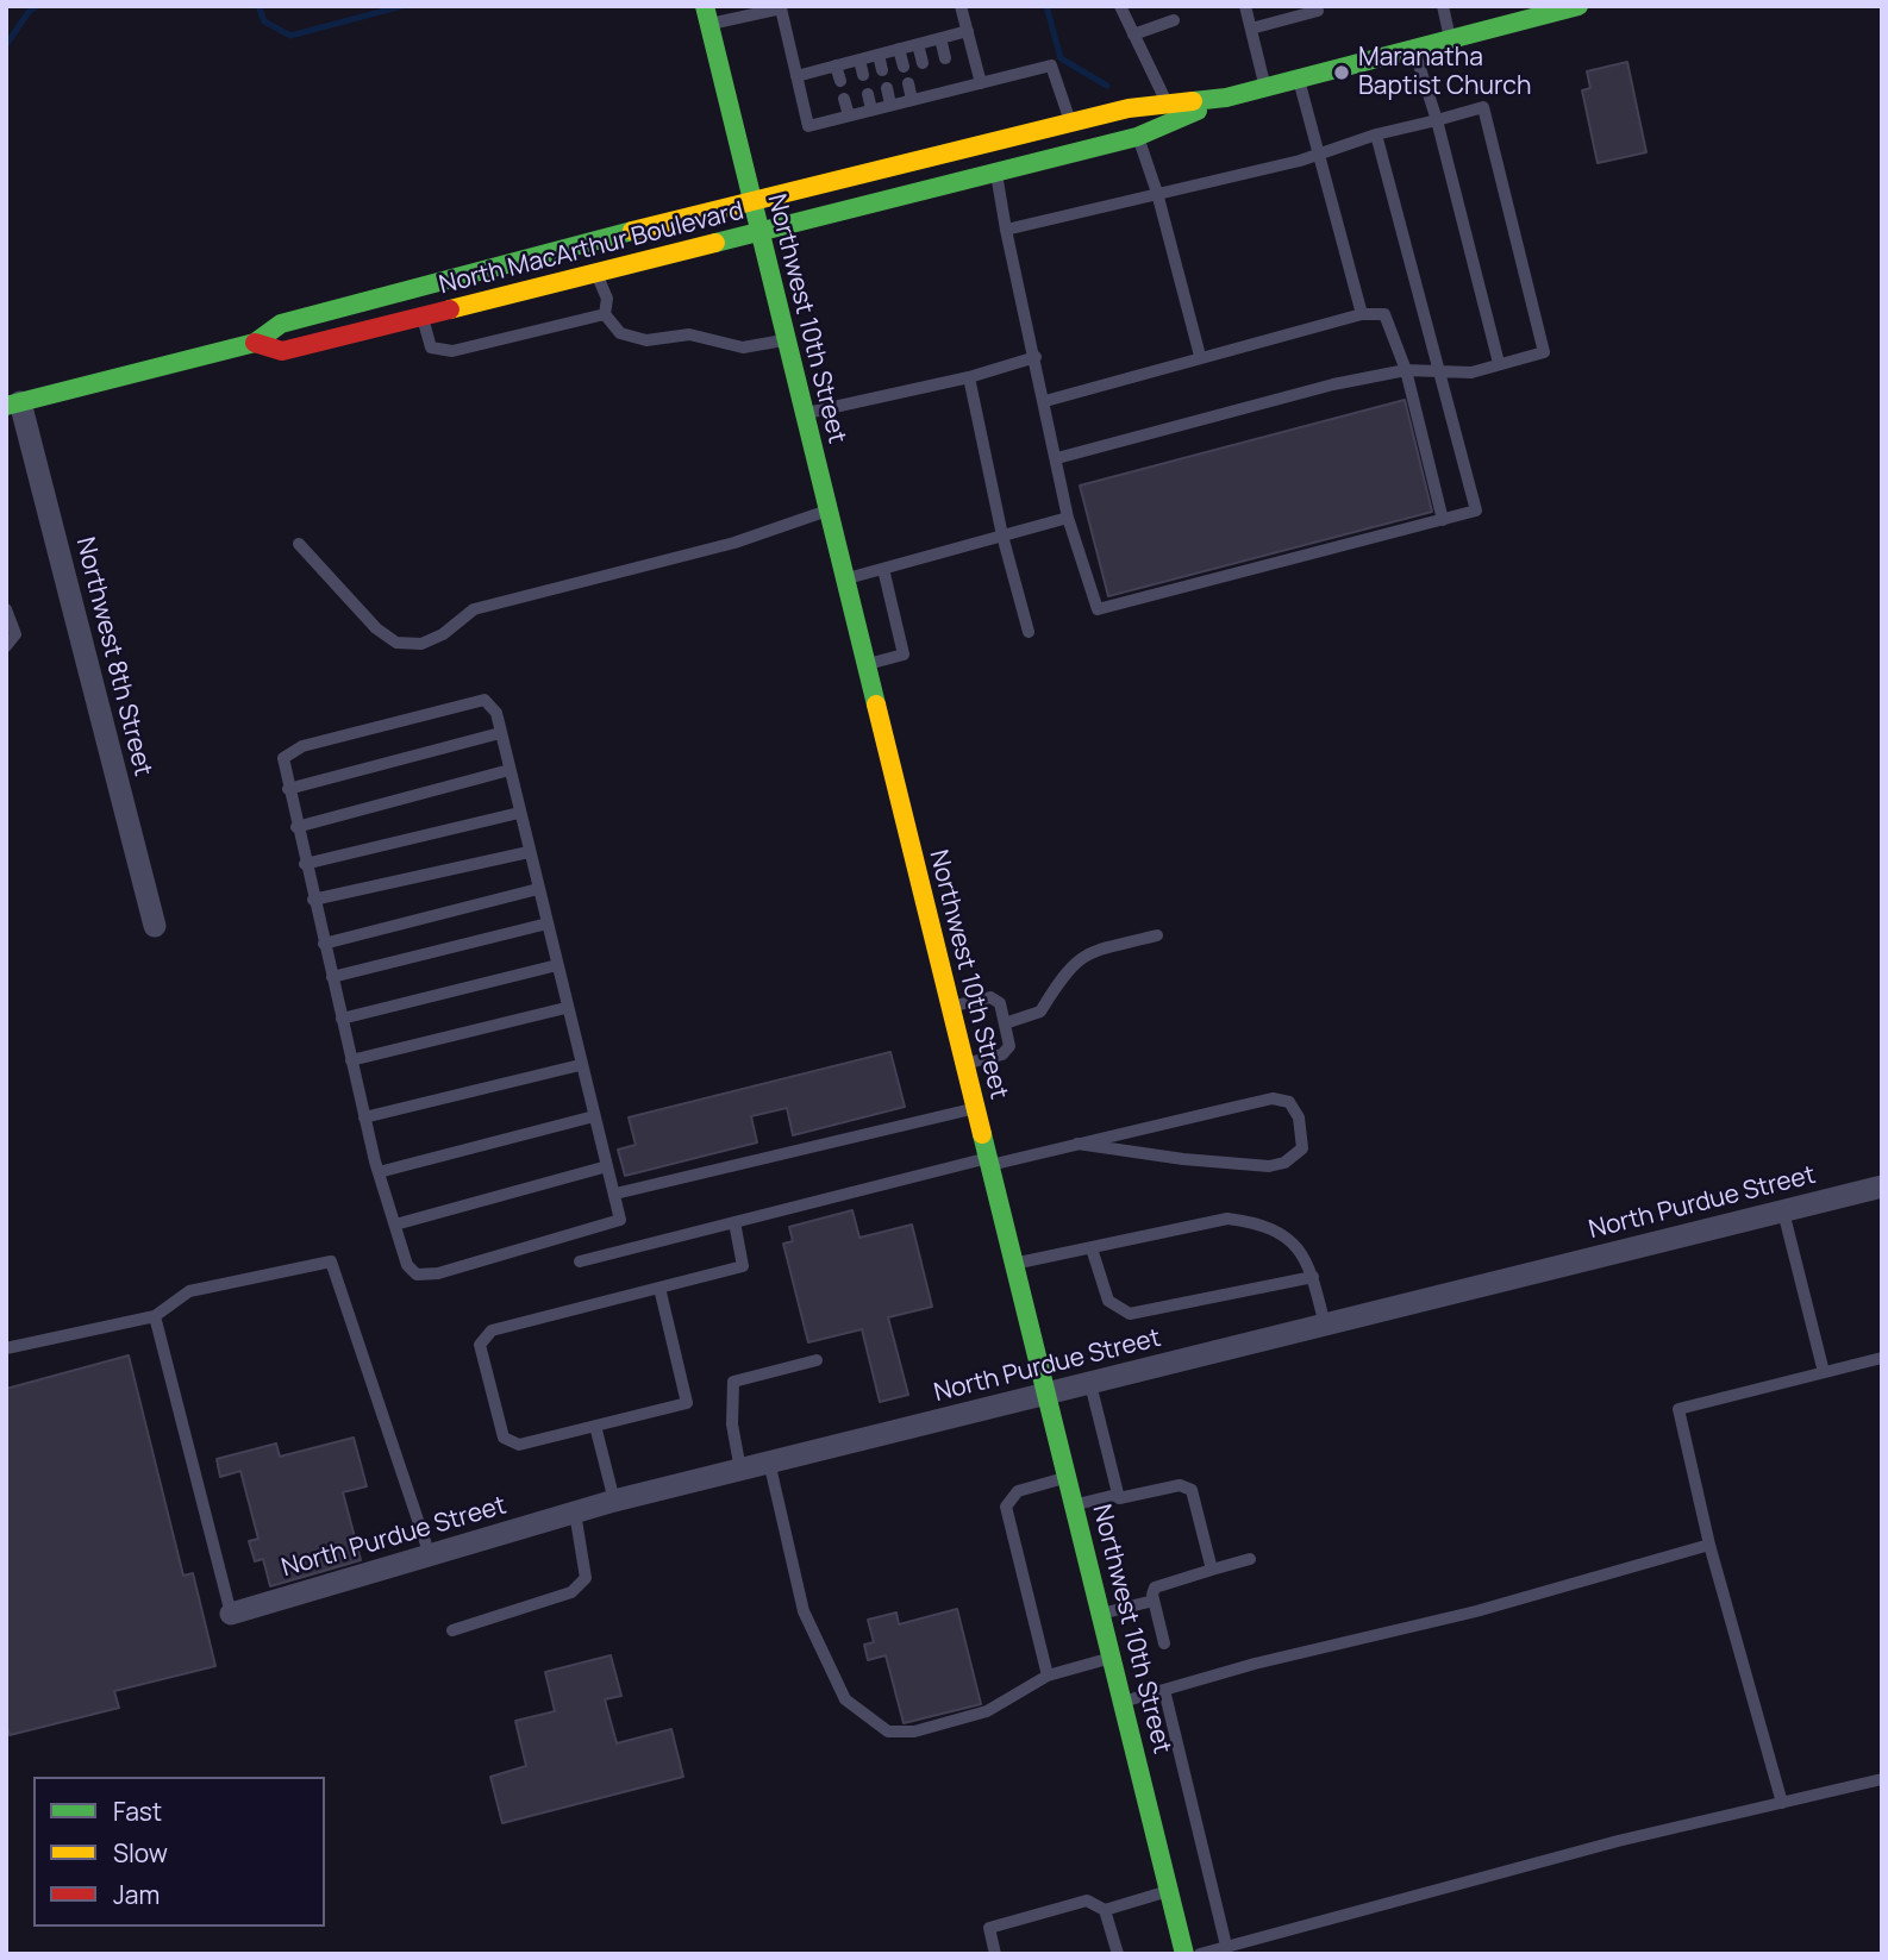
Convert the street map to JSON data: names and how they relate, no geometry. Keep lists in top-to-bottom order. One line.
{"streets":{"main road":["North MacArthur Boulevard","Northwest 10th Street"],"street":["Northwest 8th Street","North Purdue Street"]},"crossings":[["North MacArthur Boulevard","Northwest 10th Street"],["North MacArthur Boulevard","Northwest 8th Street"],["Northwest 10th Street","North Purdue Street"]],"places":["Maranatha Baptist Church"],"legend":["Fast","Slow","Jam"]}
